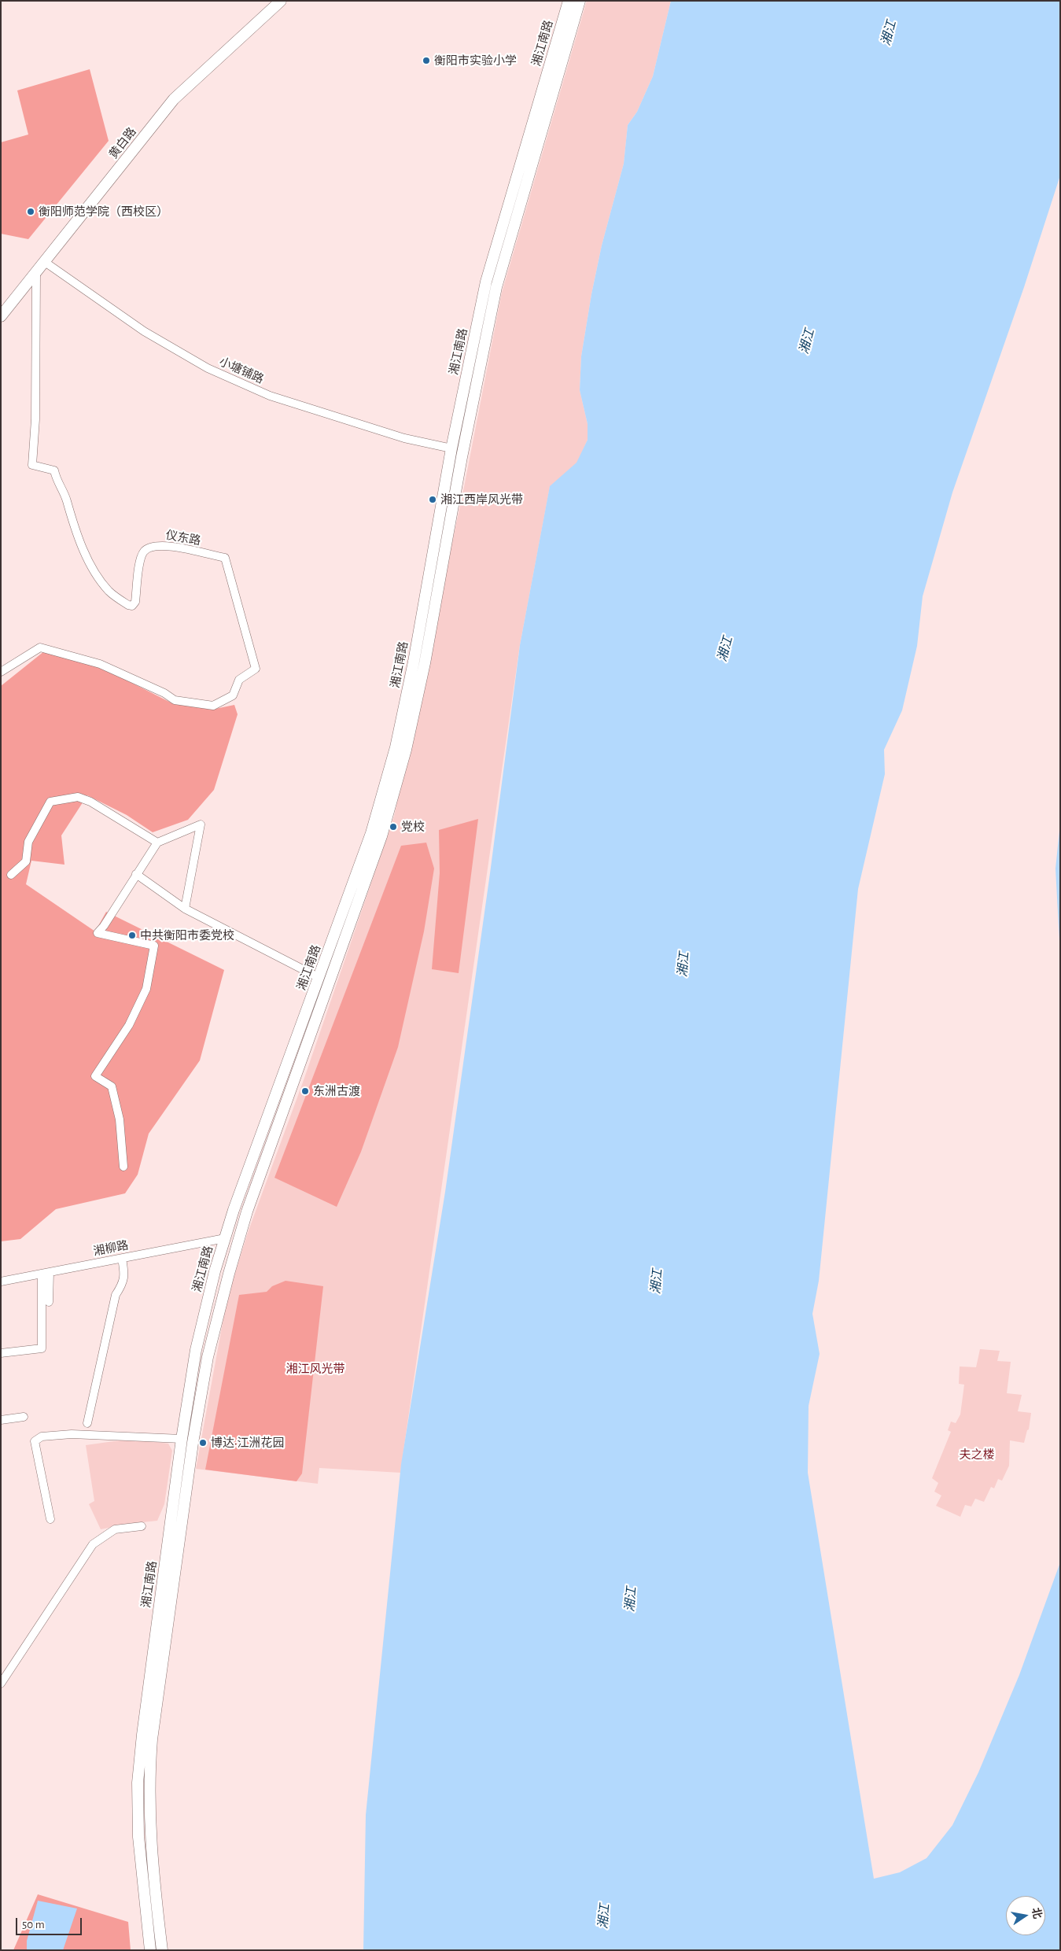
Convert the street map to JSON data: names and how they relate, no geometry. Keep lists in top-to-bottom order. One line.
{"streets":{"main road":["湘江南路","黄白路"],"street":["小塘铺路","仪东路","湘柳路"]},"crossings":[["湘江南路","小塘铺路"],["湘江南路","湘柳路"],["黄白路","小塘铺路"],["黄白路","仪东路"]],"water":["湘江"],"parks":["湘江风光带","夫之楼"],"places":["衡阳市实验小学","衡阳师范学院（西校区）","湘江西岸风光带","党校","中共衡阳市委党校","东洲古渡","博达·江洲花园"],"scale_bar":"50 m","north":"right"}
